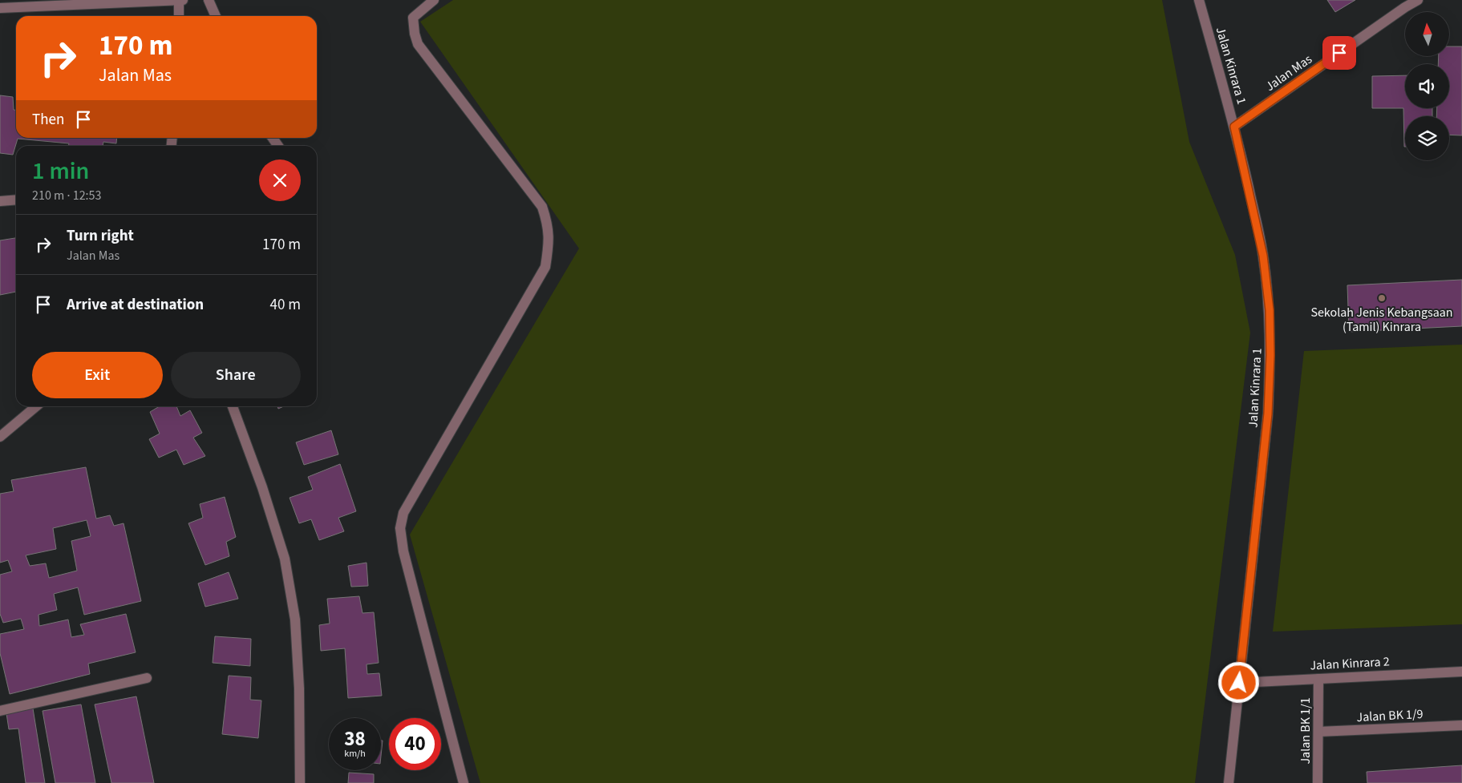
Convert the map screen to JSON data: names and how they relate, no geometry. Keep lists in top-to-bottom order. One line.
{"streets":{"street":["Jalan Kinrara 1","Jalan Mas","Jalan Kinrara 2","Jalan BK 1/9","Jalan BK 1/1"]},"crossings":[["Jalan Kinrara 1","Jalan Mas"],["Jalan Kinrara 1","Jalan Kinrara 2"],["Jalan Kinrara 2","Jalan BK 1/1"],["Jalan BK 1/9","Jalan BK 1/1"]],"places":["Sekolah Jenis Kebangsaan (Tamil) Kinrara"],"north":"top","page":{"turn":["170 m","Jalan Mas"],"then":"Then","heading":["1 min","210 m · 12:53"],"list":[{"name":"Turn right","note":"Jalan Mas","value":"170 m"},{"name":"Arrive at destination","value":"40 m"}],"buttons":["Exit","Share"],"speed":"38 km/h","limit":"40"}}
